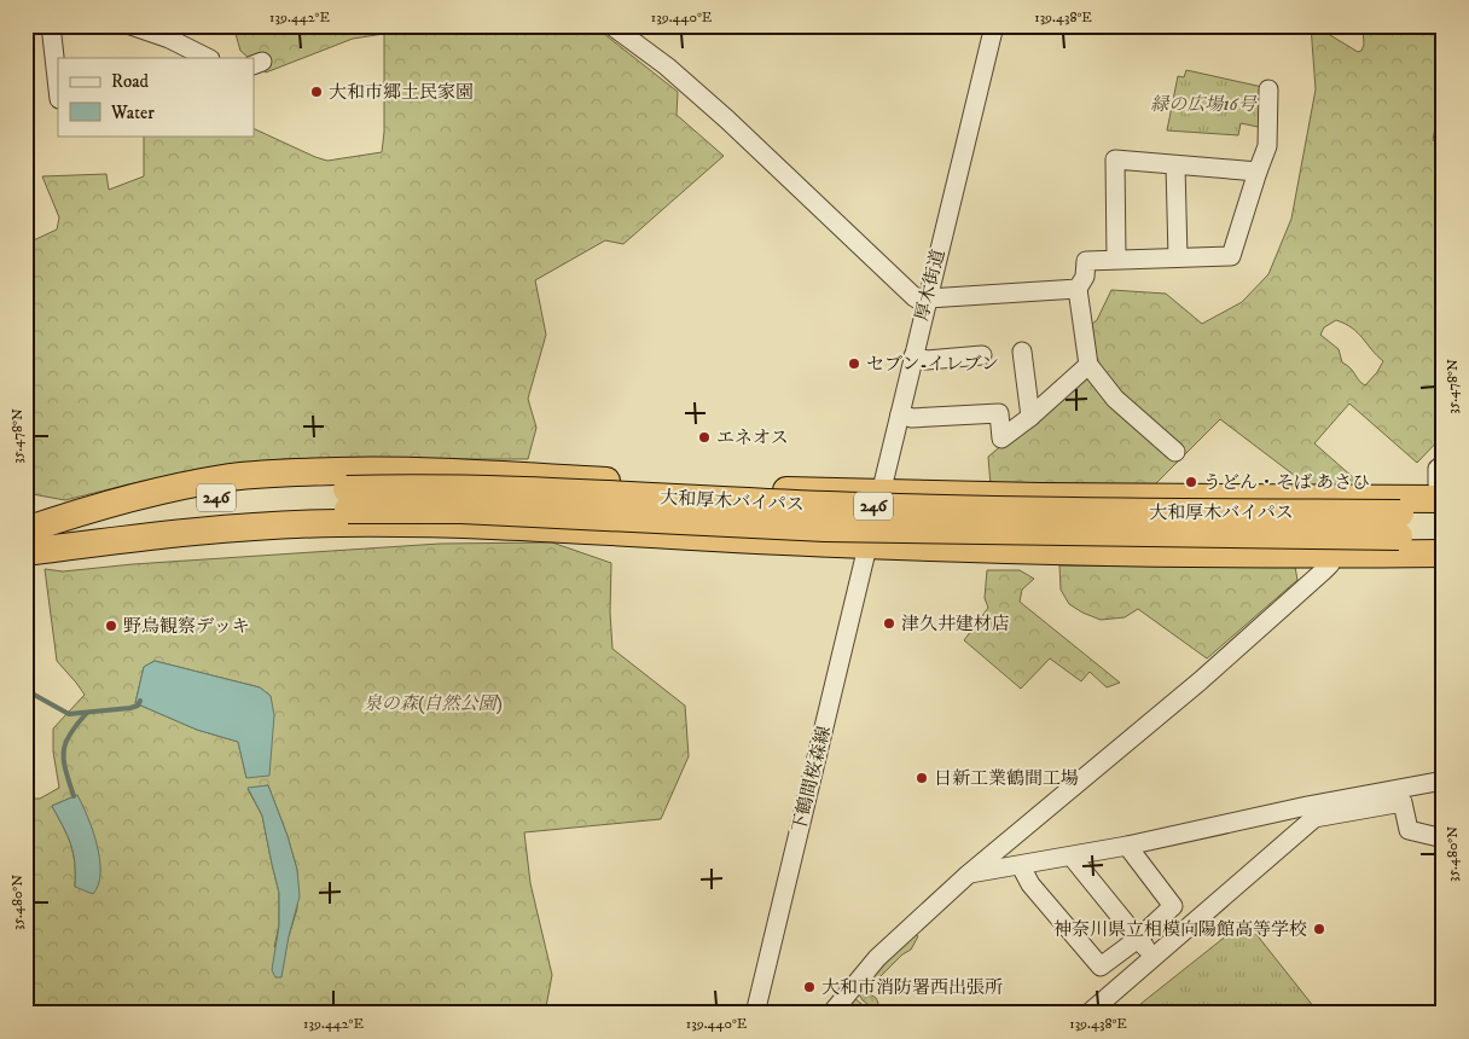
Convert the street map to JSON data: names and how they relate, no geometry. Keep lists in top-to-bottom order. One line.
{"streets":{"highway":["246","大和厚木バイパス"],"street":["厚木街道","下鶴間桜森線"]},"crossings":[["厚木街道","246"],["厚木街道","下鶴間桜森線"],["246","大和厚木バイパス"],["246","下鶴間桜森線"]],"parks":["緑の広場16号","泉の森(自然公園)"],"places":["大和市郷土民家園","セブン-イレブン","エネオス","うどん・そば あさひ","津久井建材店","野鳥観察デッキ","日新工業鶴間工場","神奈川県立相模向陽館高等学校","大和市消防署西出張所"],"legend":["Road","Water"],"coordinates":["139.442°E","139.440°E","139.438°E","35.478°N","35.480°N"]}
